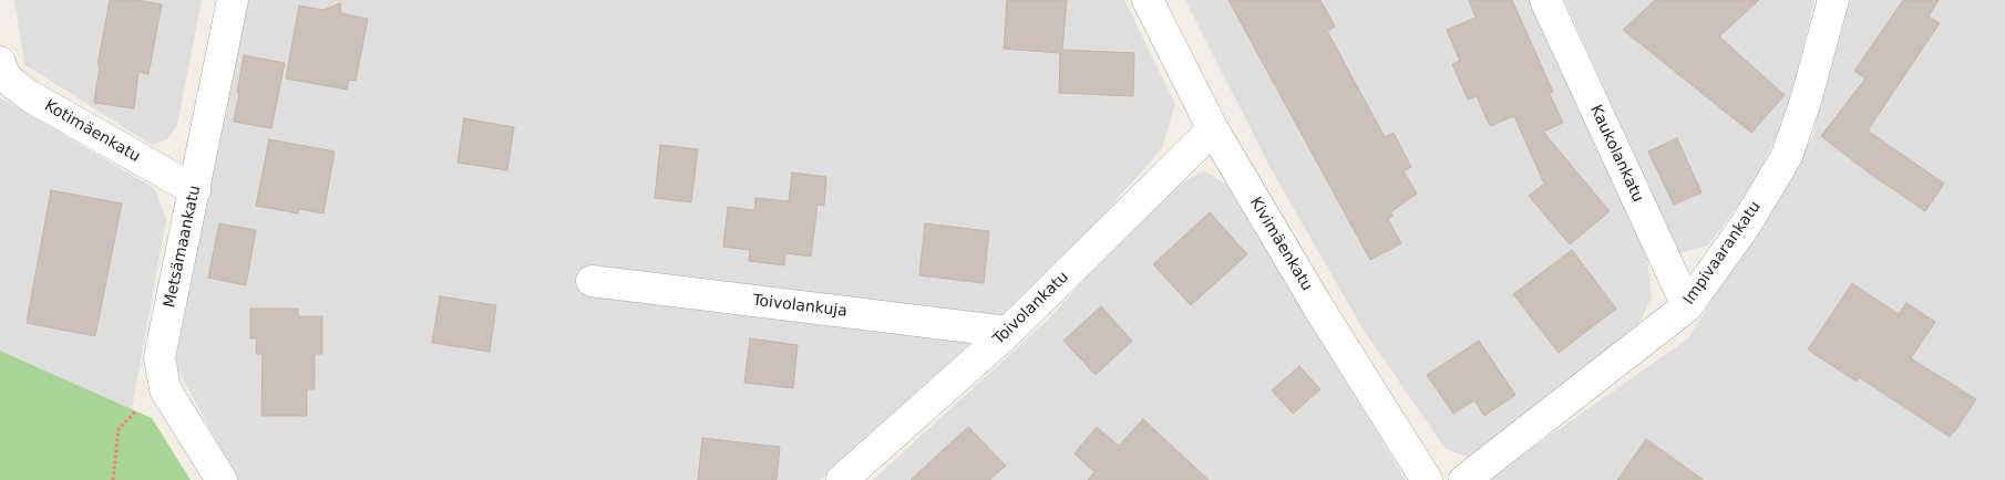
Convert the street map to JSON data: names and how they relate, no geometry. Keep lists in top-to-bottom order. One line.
{"streets":{"street":["Kotimäenkatu","Kaukolankatu","Kivimäenkatu","Metsämaankatu","Impivaarankatu","Toivolankuja","Toivolankatu"]},"crossings":[["Kotimäenkatu","Metsämaankatu"],["Kaukolankatu","Impivaarankatu"],["Kivimäenkatu","Toivolankatu"],["Toivolankuja","Toivolankatu"]]}
